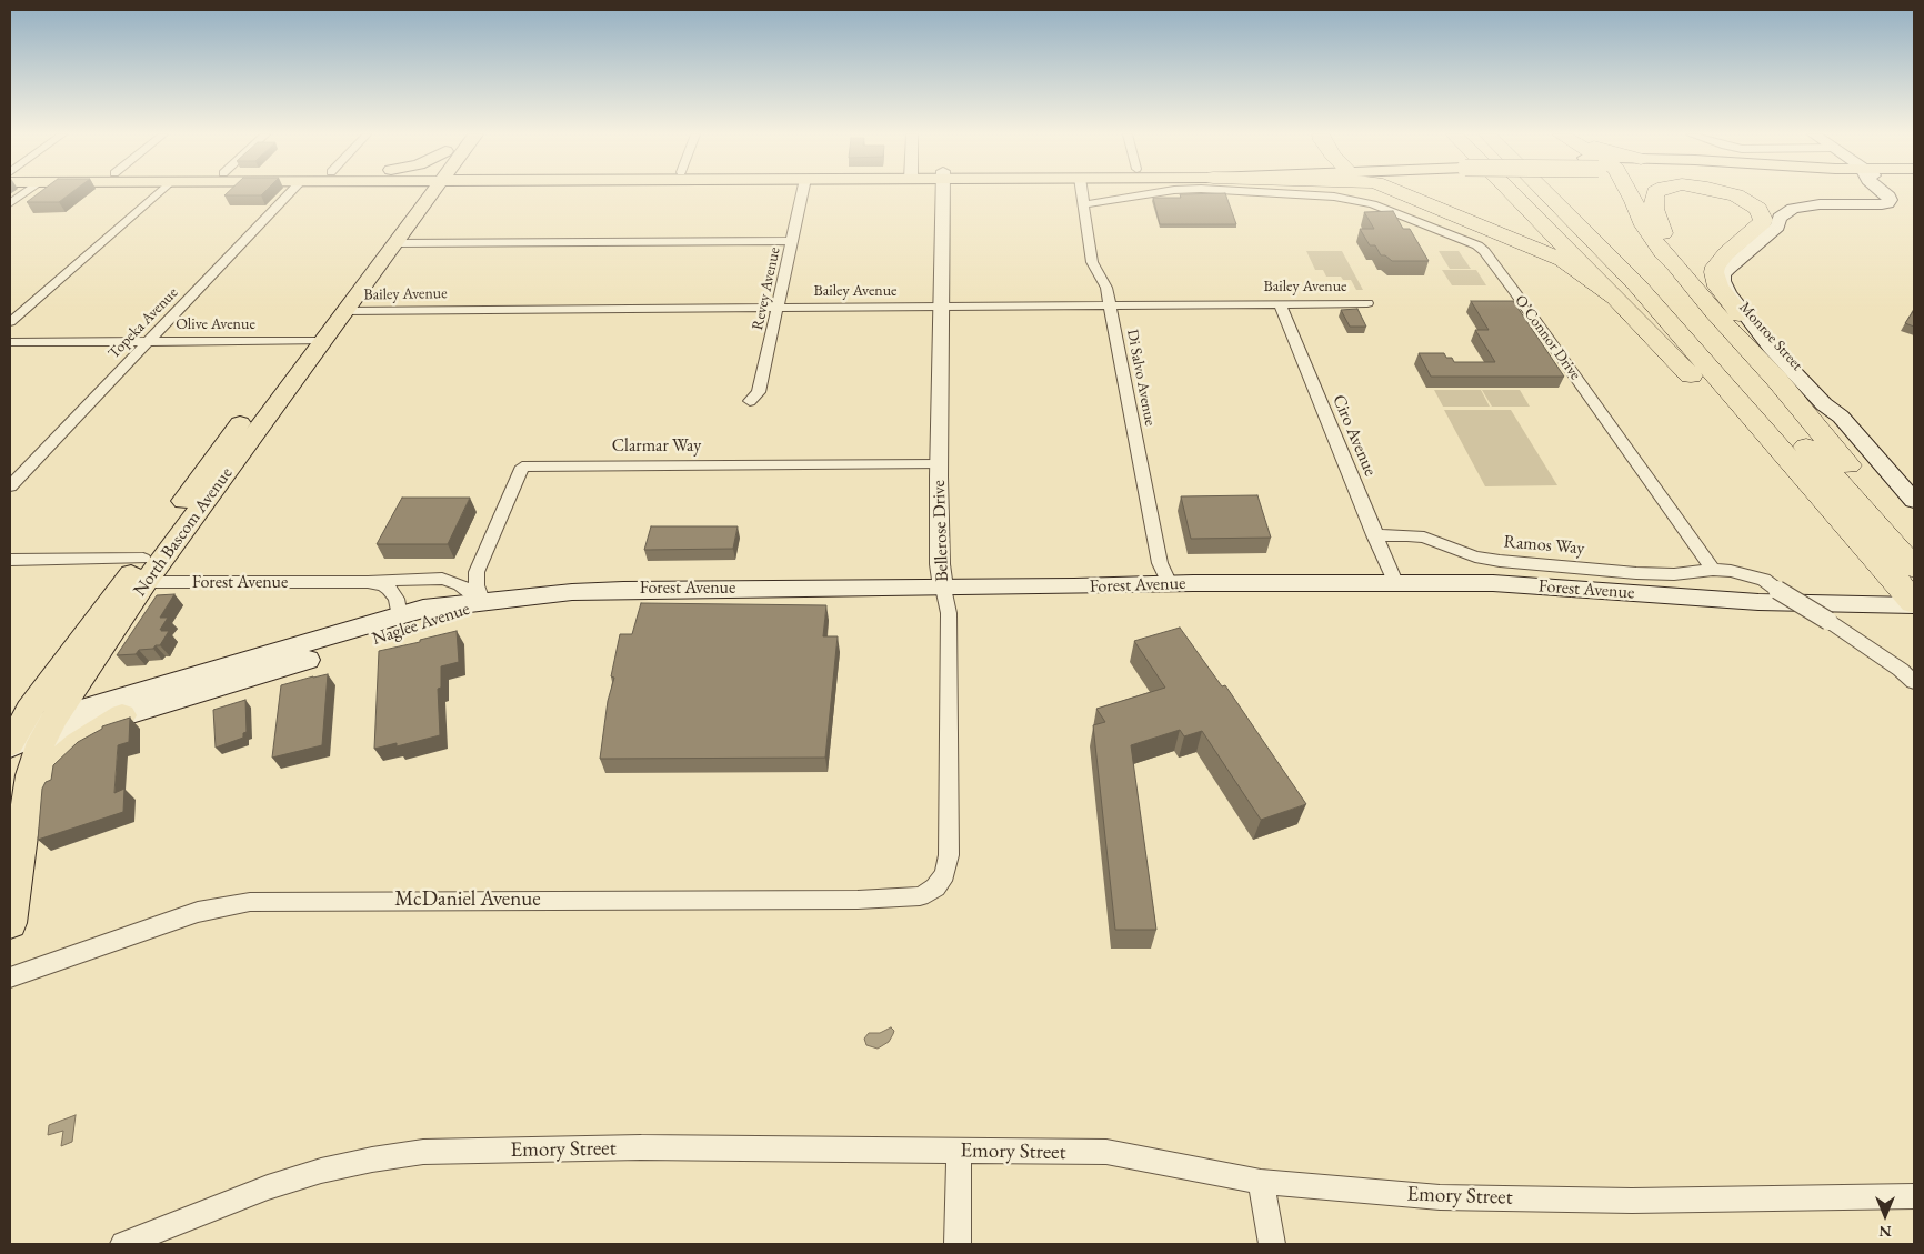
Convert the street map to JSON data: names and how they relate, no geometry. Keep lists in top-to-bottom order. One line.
{"streets":{"main road":["Monroe Street","North Bascom Avenue","Forest Avenue","Naglee Avenue"],"street":["Bailey Avenue","Revey Avenue","Topeka Avenue","Olive Avenue","O’Connor Drive","Di Salvo Avenue","Ciro Avenue","Clarmar Way","Bellerose Drive","Ramos Way","McDaniel Avenue","Emory Street"]},"crossings":[["Bailey Avenue","Revey Avenue"],["Bailey Avenue","Di Salvo Avenue"],["Bailey Avenue","Ciro Avenue"],["Bailey Avenue","Bellerose Drive"],["Bailey Avenue","North Bascom Avenue"],["Topeka Avenue","Olive Avenue"],["Olive Avenue","North Bascom Avenue"],["O’Connor Drive","Di Salvo Avenue"],["O’Connor Drive","Ramos Way"],["Di Salvo Avenue","Forest Avenue"],["Ciro Avenue","Ramos Way"],["Ciro Avenue","Forest Avenue"],["Clarmar Way","Bellerose Drive"],["Clarmar Way","Forest Avenue"],["Clarmar Way","Naglee Avenue"],["Bellerose Drive","Forest Avenue"],["Bellerose Drive","McDaniel Avenue"],["North Bascom Avenue","Forest Avenue"],["North Bascom Avenue","Naglee Avenue"],["Forest Avenue","Naglee Avenue"]],"north":"bottom"}
